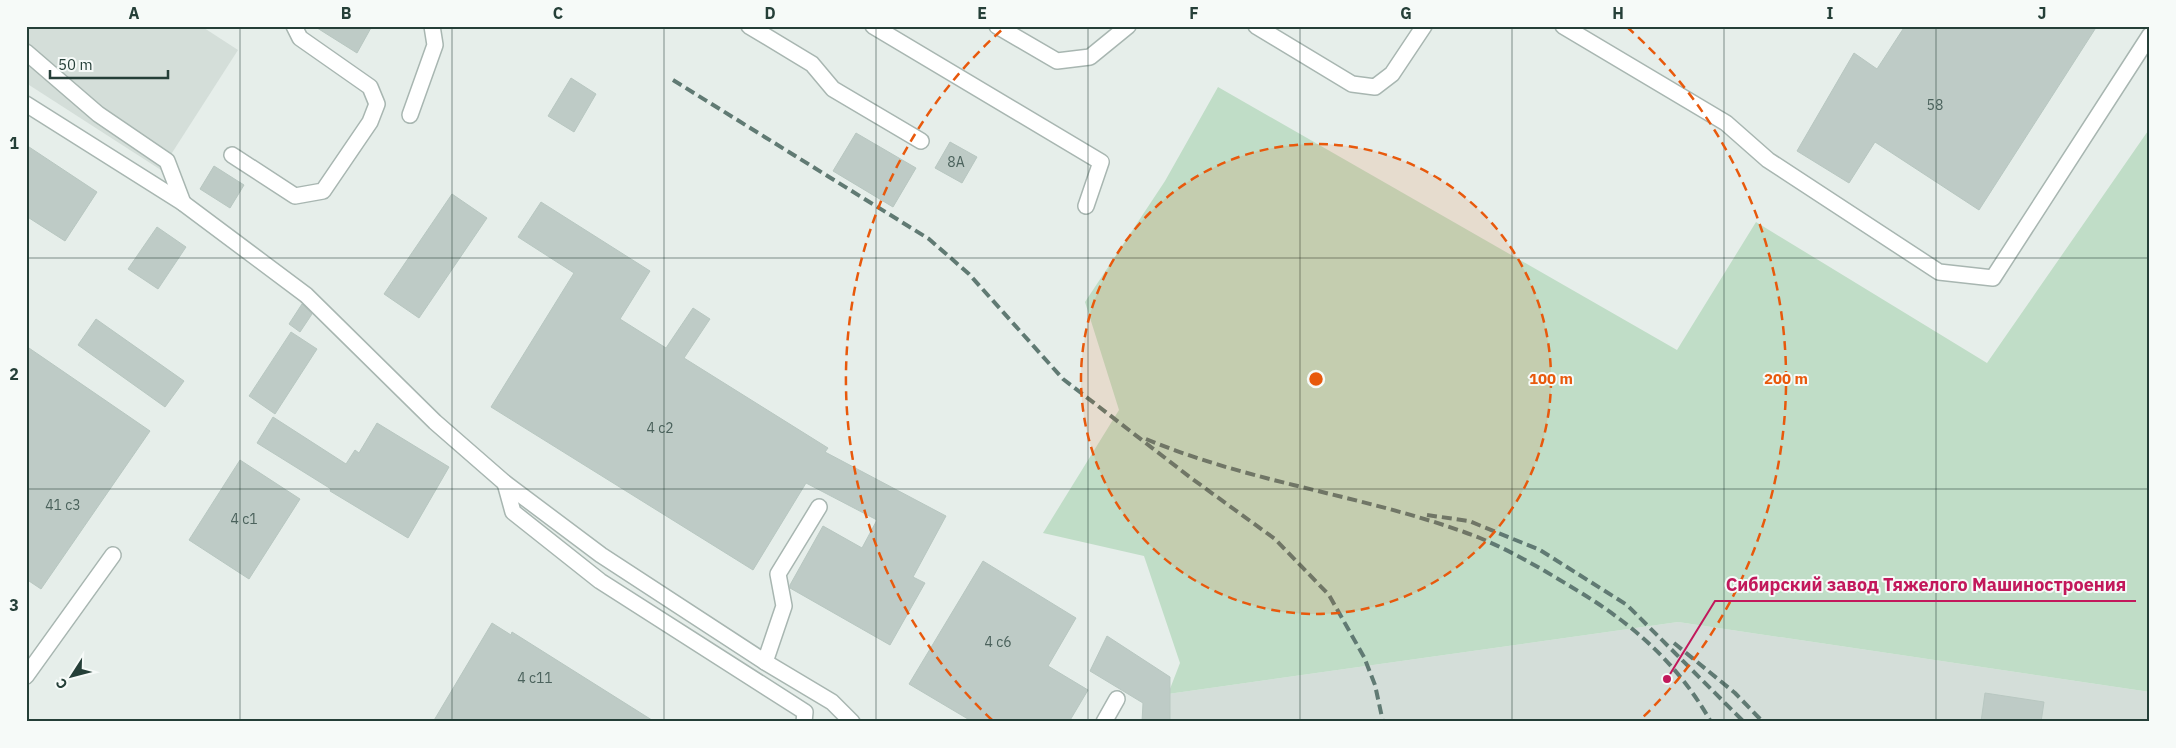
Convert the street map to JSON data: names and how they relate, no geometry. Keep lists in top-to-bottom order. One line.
{"places":["Сибирский завод Тяжелого Машиностроения"],"house_numbers":["58","8А","4 с2","41 с3","4 с1","4 с6","4 с11"],"scale_bar":"50 m","north":"bottom left","grid":{"columns":["A","B","C","D","E","F","G","H","I","J"],"rows":["1","2","3"]},"rings":["100 m","200 m"]}
